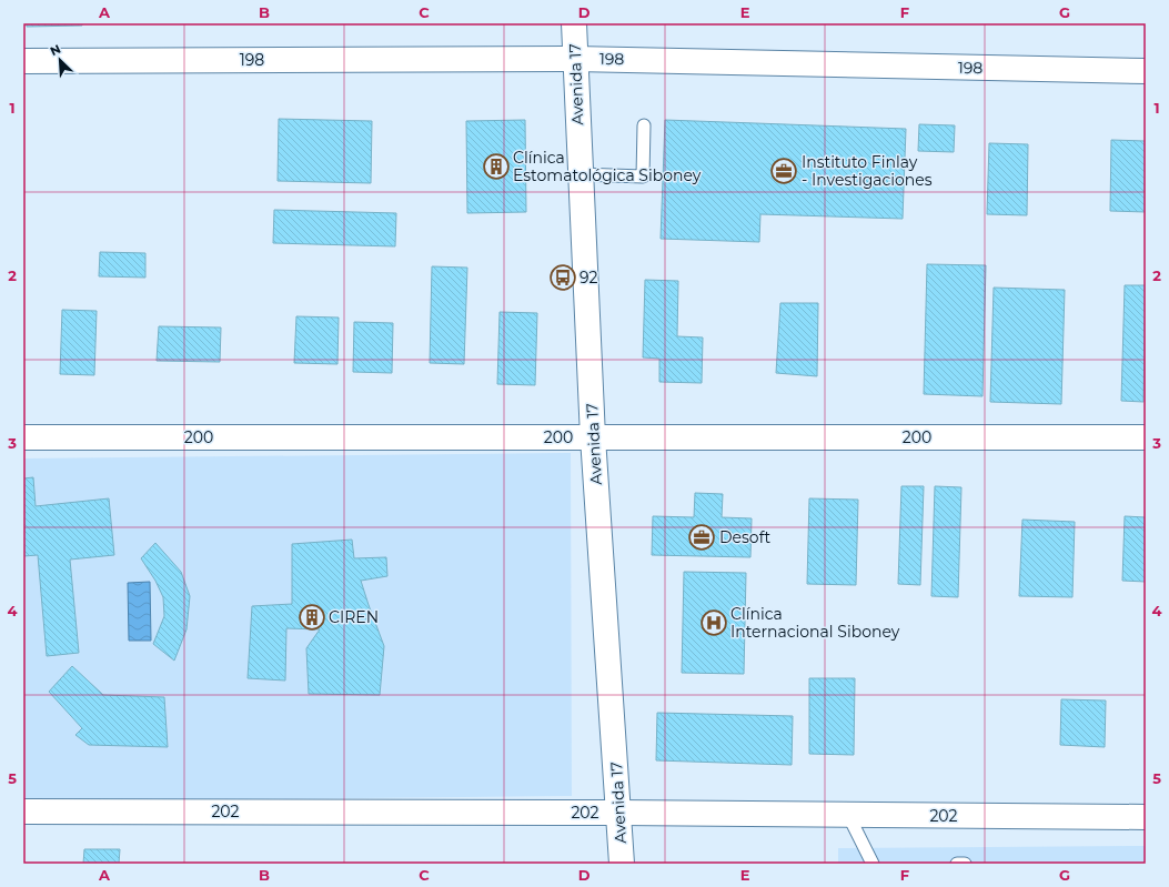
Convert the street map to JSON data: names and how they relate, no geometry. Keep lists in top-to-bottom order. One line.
{"streets":{"street":["198","Avenida 17","200","202"]},"crossings":[["198","Avenida 17"],["Avenida 17","200"],["Avenida 17","202"]],"places":{"building":["Clínica Estomatológica Siboney","CIREN"],"office":["Instituto Finlay - Investigaciones","Desoft"],"bus stop":["92"],"hospital":["Clínica Internacional Siboney"]},"north":"top left","grid":{"columns":["A","B","C","D","E","F","G"],"rows":["1","2","3","4","5"]}}
